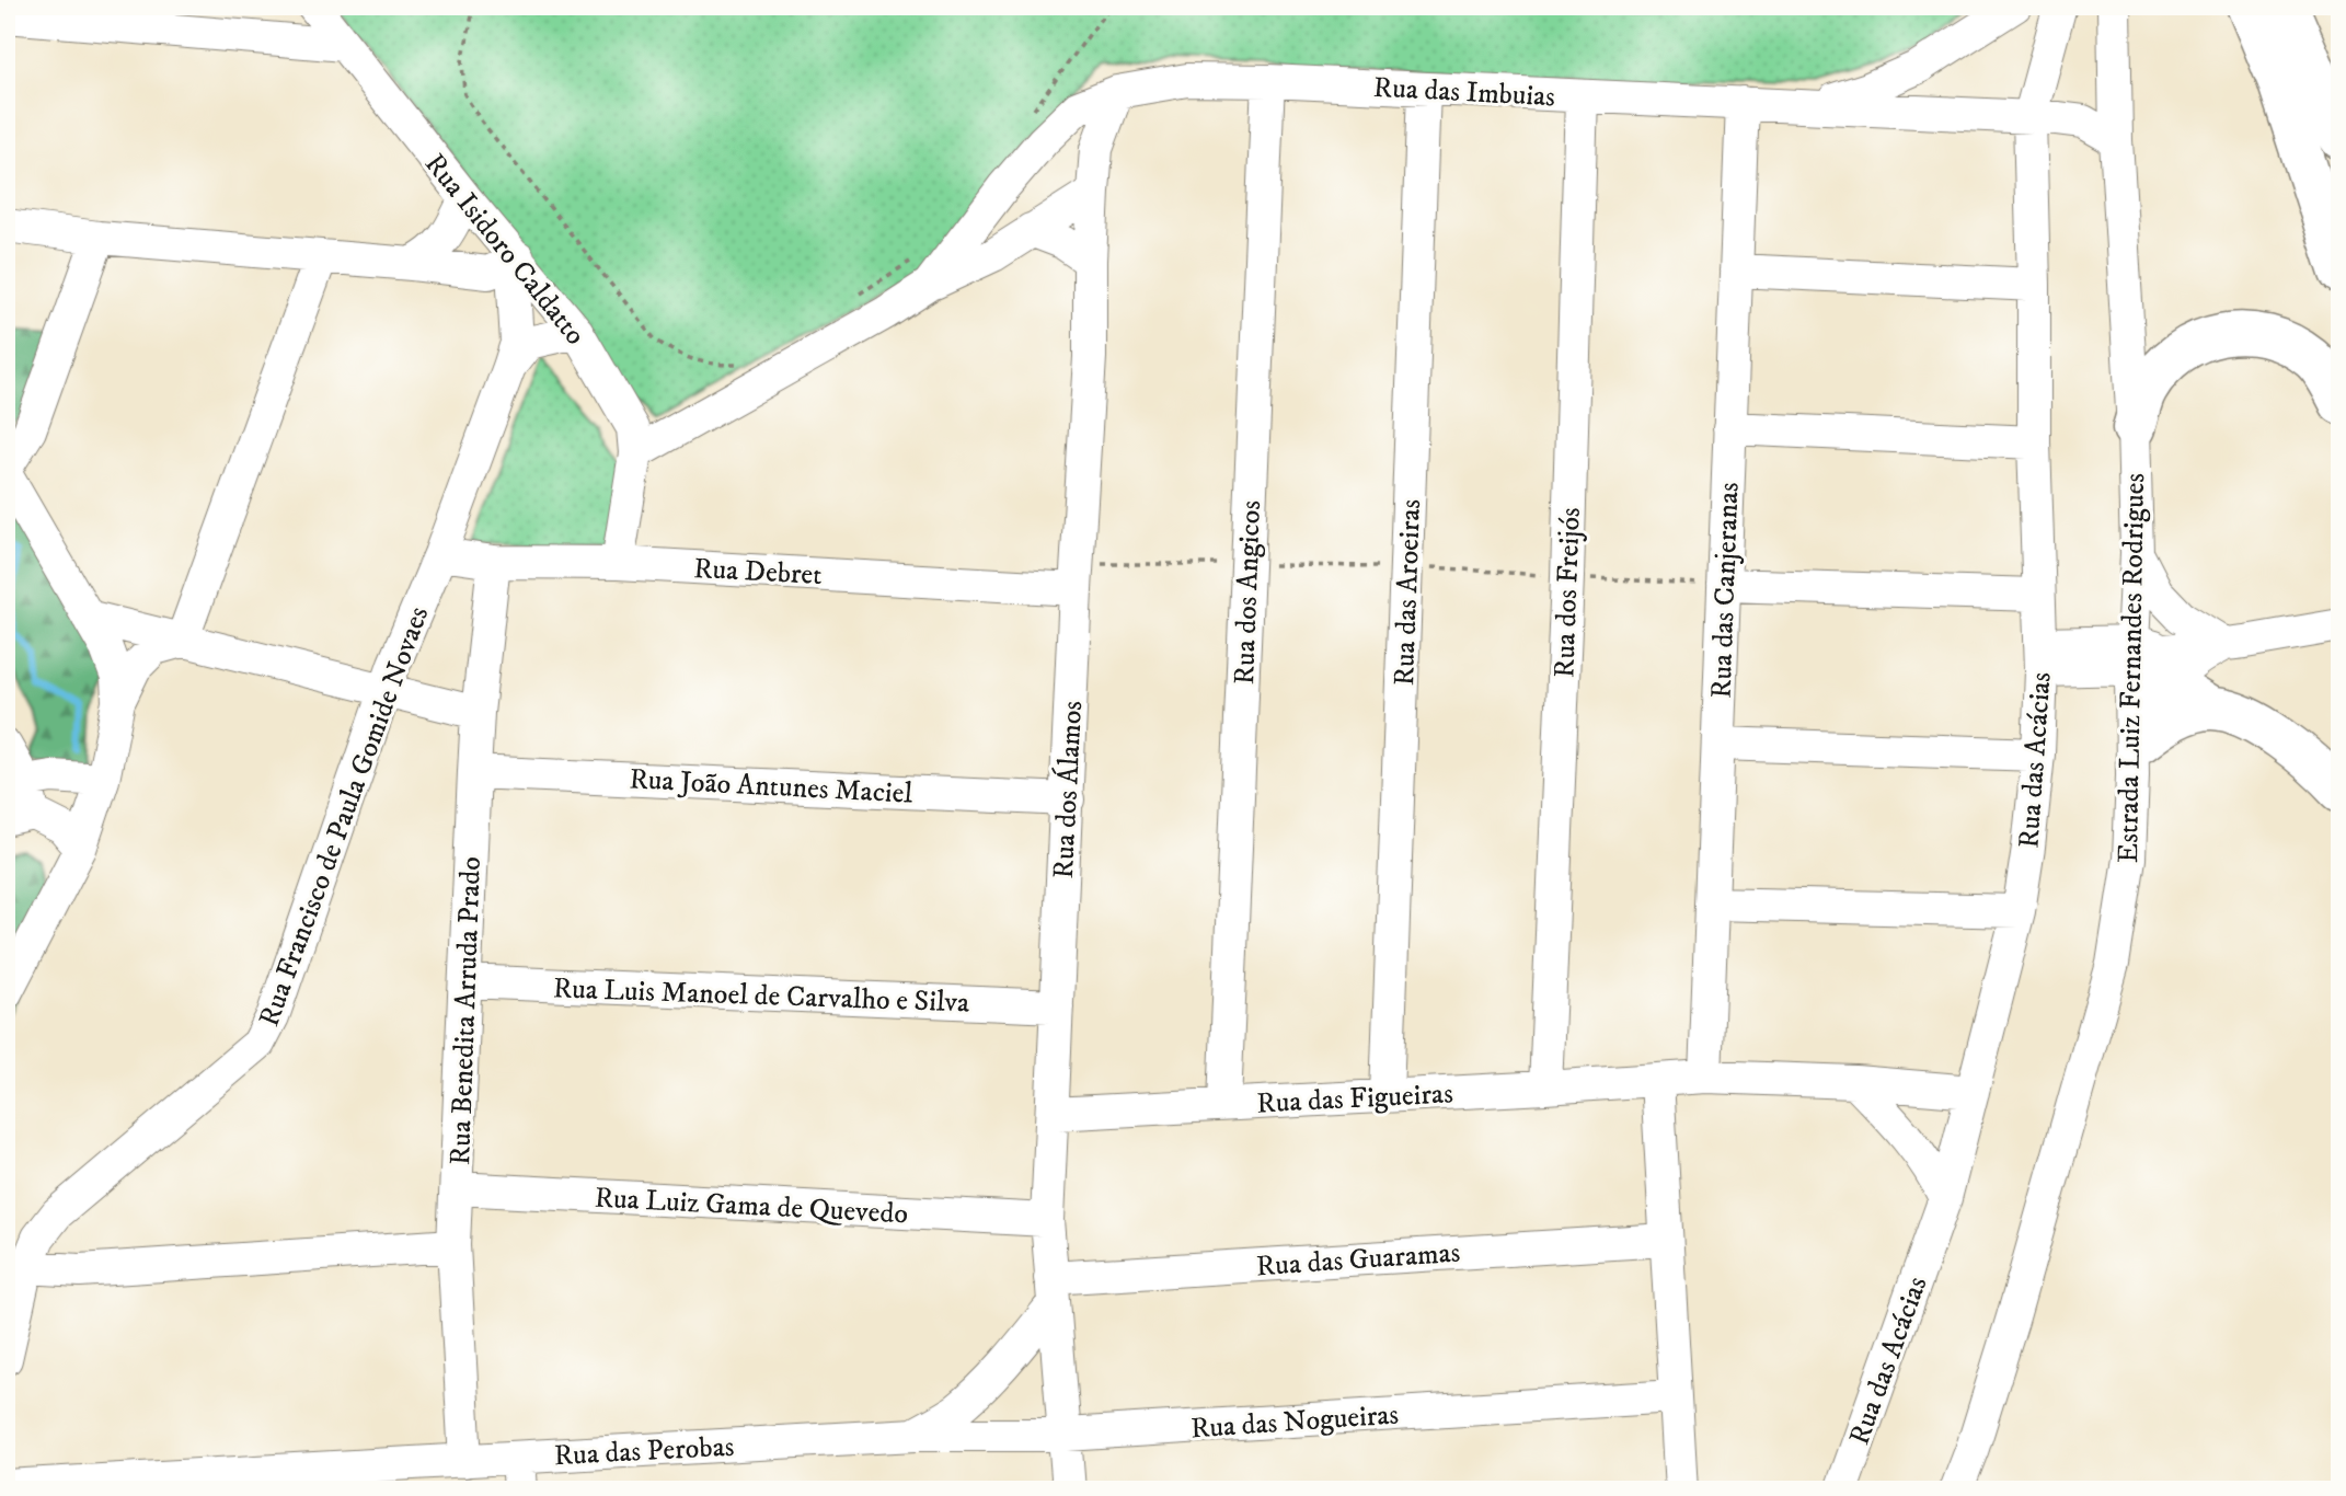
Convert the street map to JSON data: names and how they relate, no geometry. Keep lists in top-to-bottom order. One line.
{"streets":{"street":["Rua das Imbuias","Rua Isidoro Caldatto","Rua Debret","Rua das Canjeranas","Rua dos Angicos","Rua das Aroeiras","Rua dos Freijós","Estrada Luiz Fernandes Rodrigues","Rua das Acácias","Rua João Antunes Maciel","Rua dos Álamos","Rua Francisco de Paula Gomide Novaes","Rua Luis Manoel de Carvalho e Silva","Rua Benedita Arruda Prado","Rua das Figueiras","Rua Luiz Gama de Quevedo","Rua das Guaramas","Rua das Nogueiras","Rua das Perobas"]},"crossings":[["Rua das Imbuias","Rua das Canjeranas"],["Rua das Imbuias","Rua dos Angicos"],["Rua das Imbuias","Rua das Aroeiras"],["Rua das Imbuias","Rua dos Freijós"],["Rua das Imbuias","Estrada Luiz Fernandes Rodrigues"],["Rua das Imbuias","Rua das Acácias"],["Rua das Imbuias","Rua dos Álamos"],["Rua Isidoro Caldatto","Rua Debret"],["Rua Isidoro Caldatto","Rua Francisco de Paula Gomide Novaes"],["Rua Debret","Rua dos Álamos"],["Rua Debret","Rua Francisco de Paula Gomide Novaes"],["Rua Debret","Rua Benedita Arruda Prado"],["Rua das Canjeranas","Rua das Figueiras"],["Rua dos Angicos","Rua das Figueiras"],["Rua das Aroeiras","Rua das Figueiras"],["Rua dos Freijós","Rua das Figueiras"],["Rua das Acácias","Rua das Figueiras"],["Rua João Antunes Maciel","Rua dos Álamos"],["Rua João Antunes Maciel","Rua Benedita Arruda Prado"],["Rua dos Álamos","Rua Luis Manoel de Carvalho e Silva"],["Rua dos Álamos","Rua das Figueiras"],["Rua dos Álamos","Rua Luiz Gama de Quevedo"],["Rua dos Álamos","Rua das Guaramas"],["Rua dos Álamos","Rua das Nogueiras"],["Rua Luis Manoel de Carvalho e Silva","Rua Benedita Arruda Prado"],["Rua Benedita Arruda Prado","Rua Luiz Gama de Quevedo"],["Rua Benedita Arruda Prado","Rua das Perobas"],["Rua das Nogueiras","Rua das Perobas"]]}
